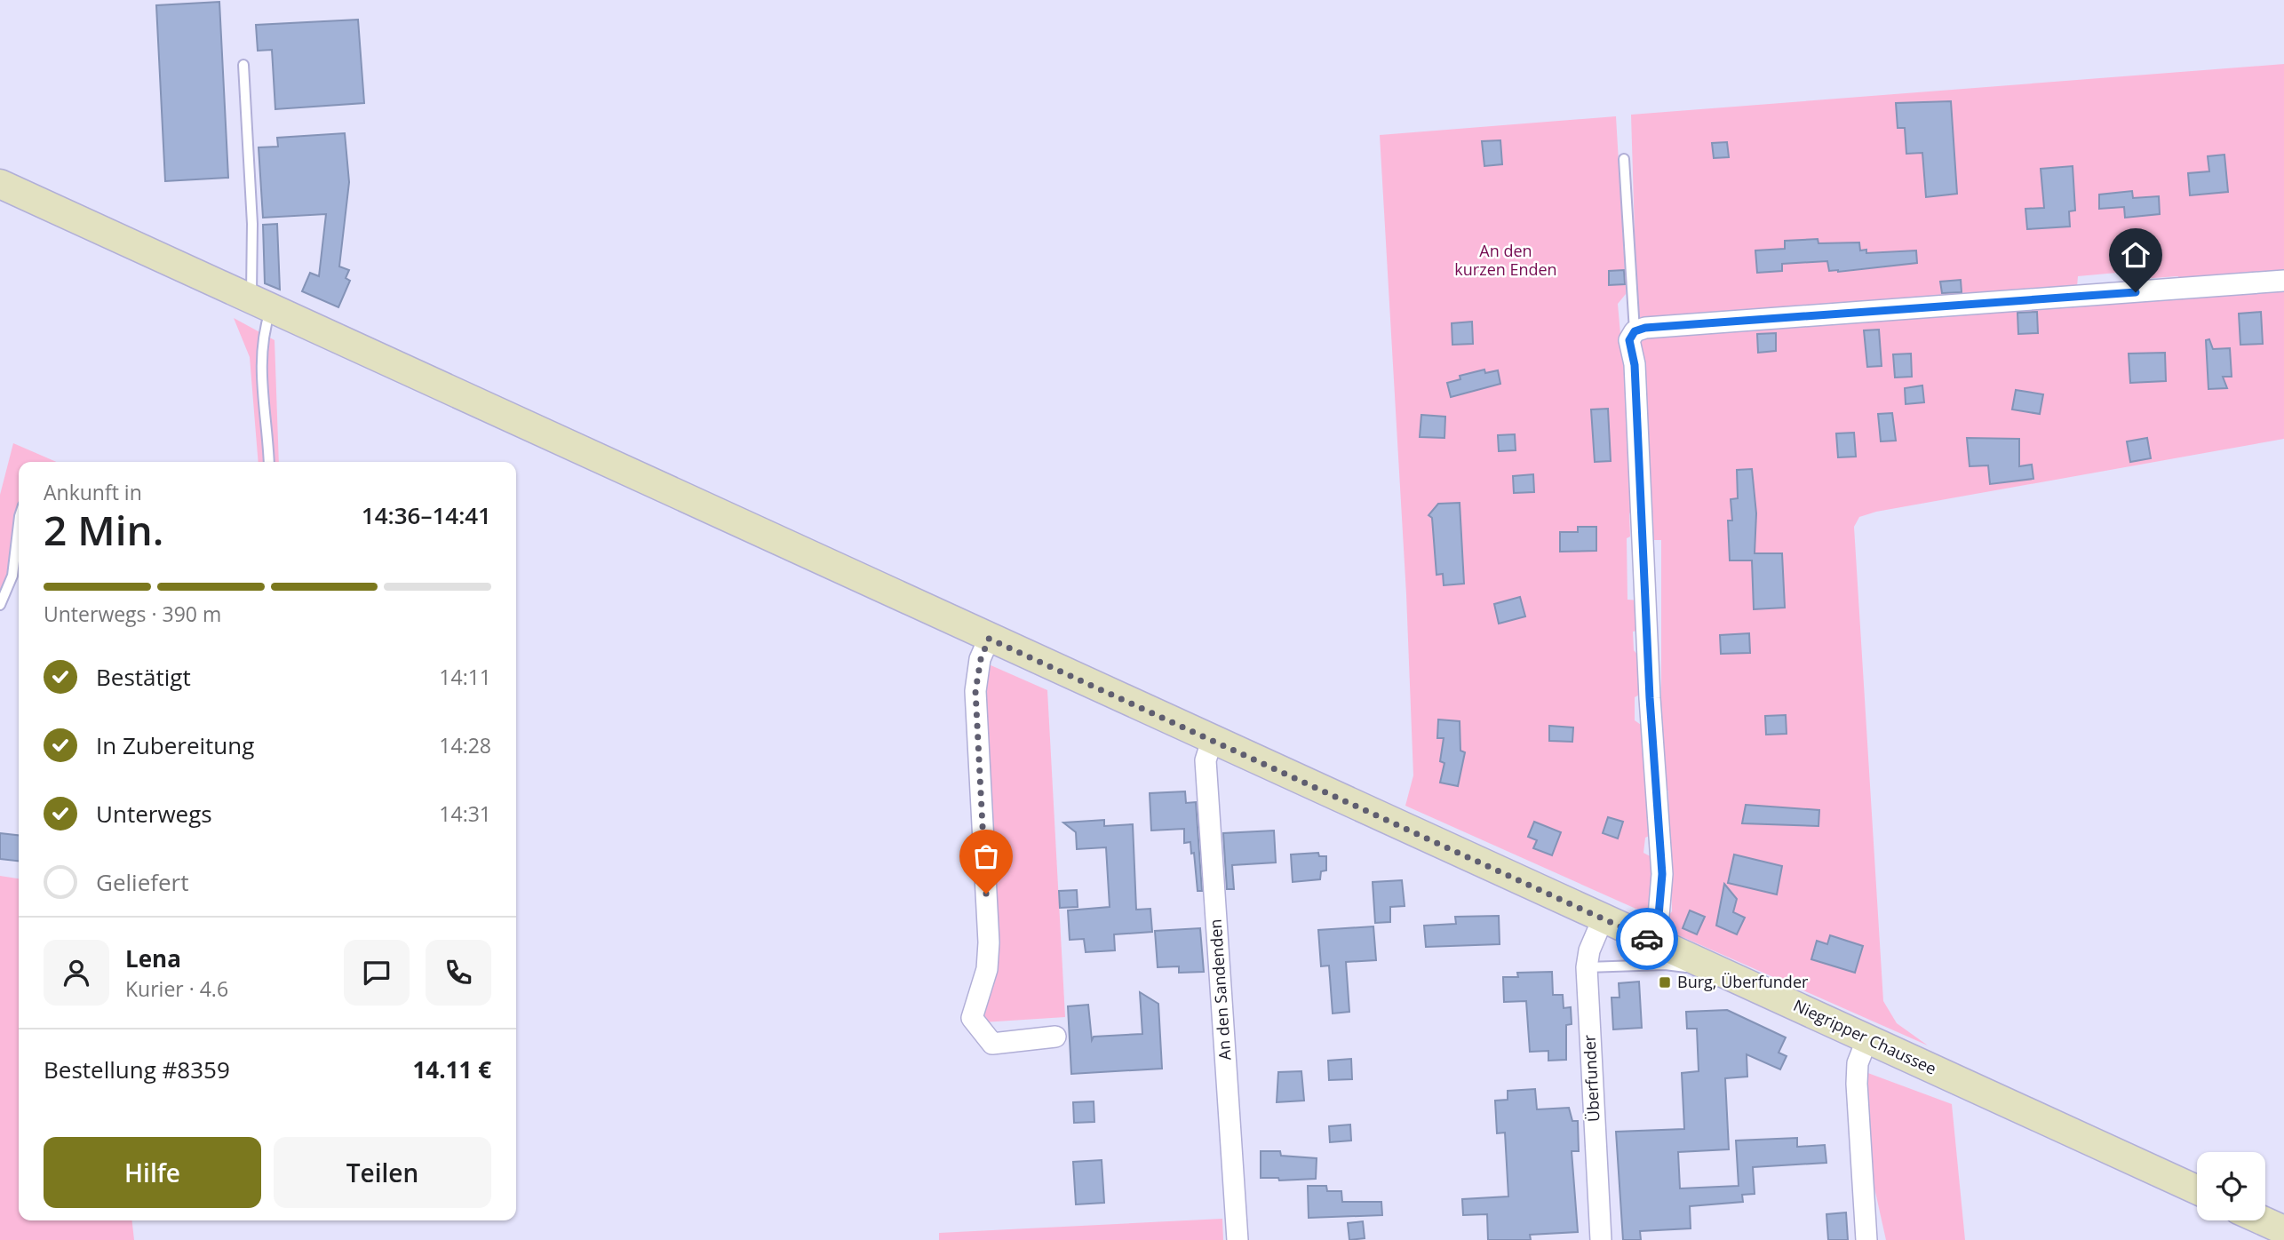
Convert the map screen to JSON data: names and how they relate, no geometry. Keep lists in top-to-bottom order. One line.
{"streets":{"main road":["Niegripper Chaussee"],"street":["An den Sandenden","Überfunder"]},"crossings":[["An den Sandenden","Niegripper Chaussee"],["Niegripper Chaussee","Überfunder"]],"parks":["An den kurzen Enden"],"places":{"transit":["Burg, Überfunder"]},"page":{"heading":["2 Min.","Ankunft in","14:36–14:41"],"panel":["Lena","Kurier · 4.6","Bestellung #8359","14.11 €"],"bar":"Unterwegs · 390 m","list":[["Bestätigt","14:11"],["In Zubereitung","14:28"],["Unterwegs","14:31"],"Geliefert"],"buttons":["Hilfe","Teilen"]}}
